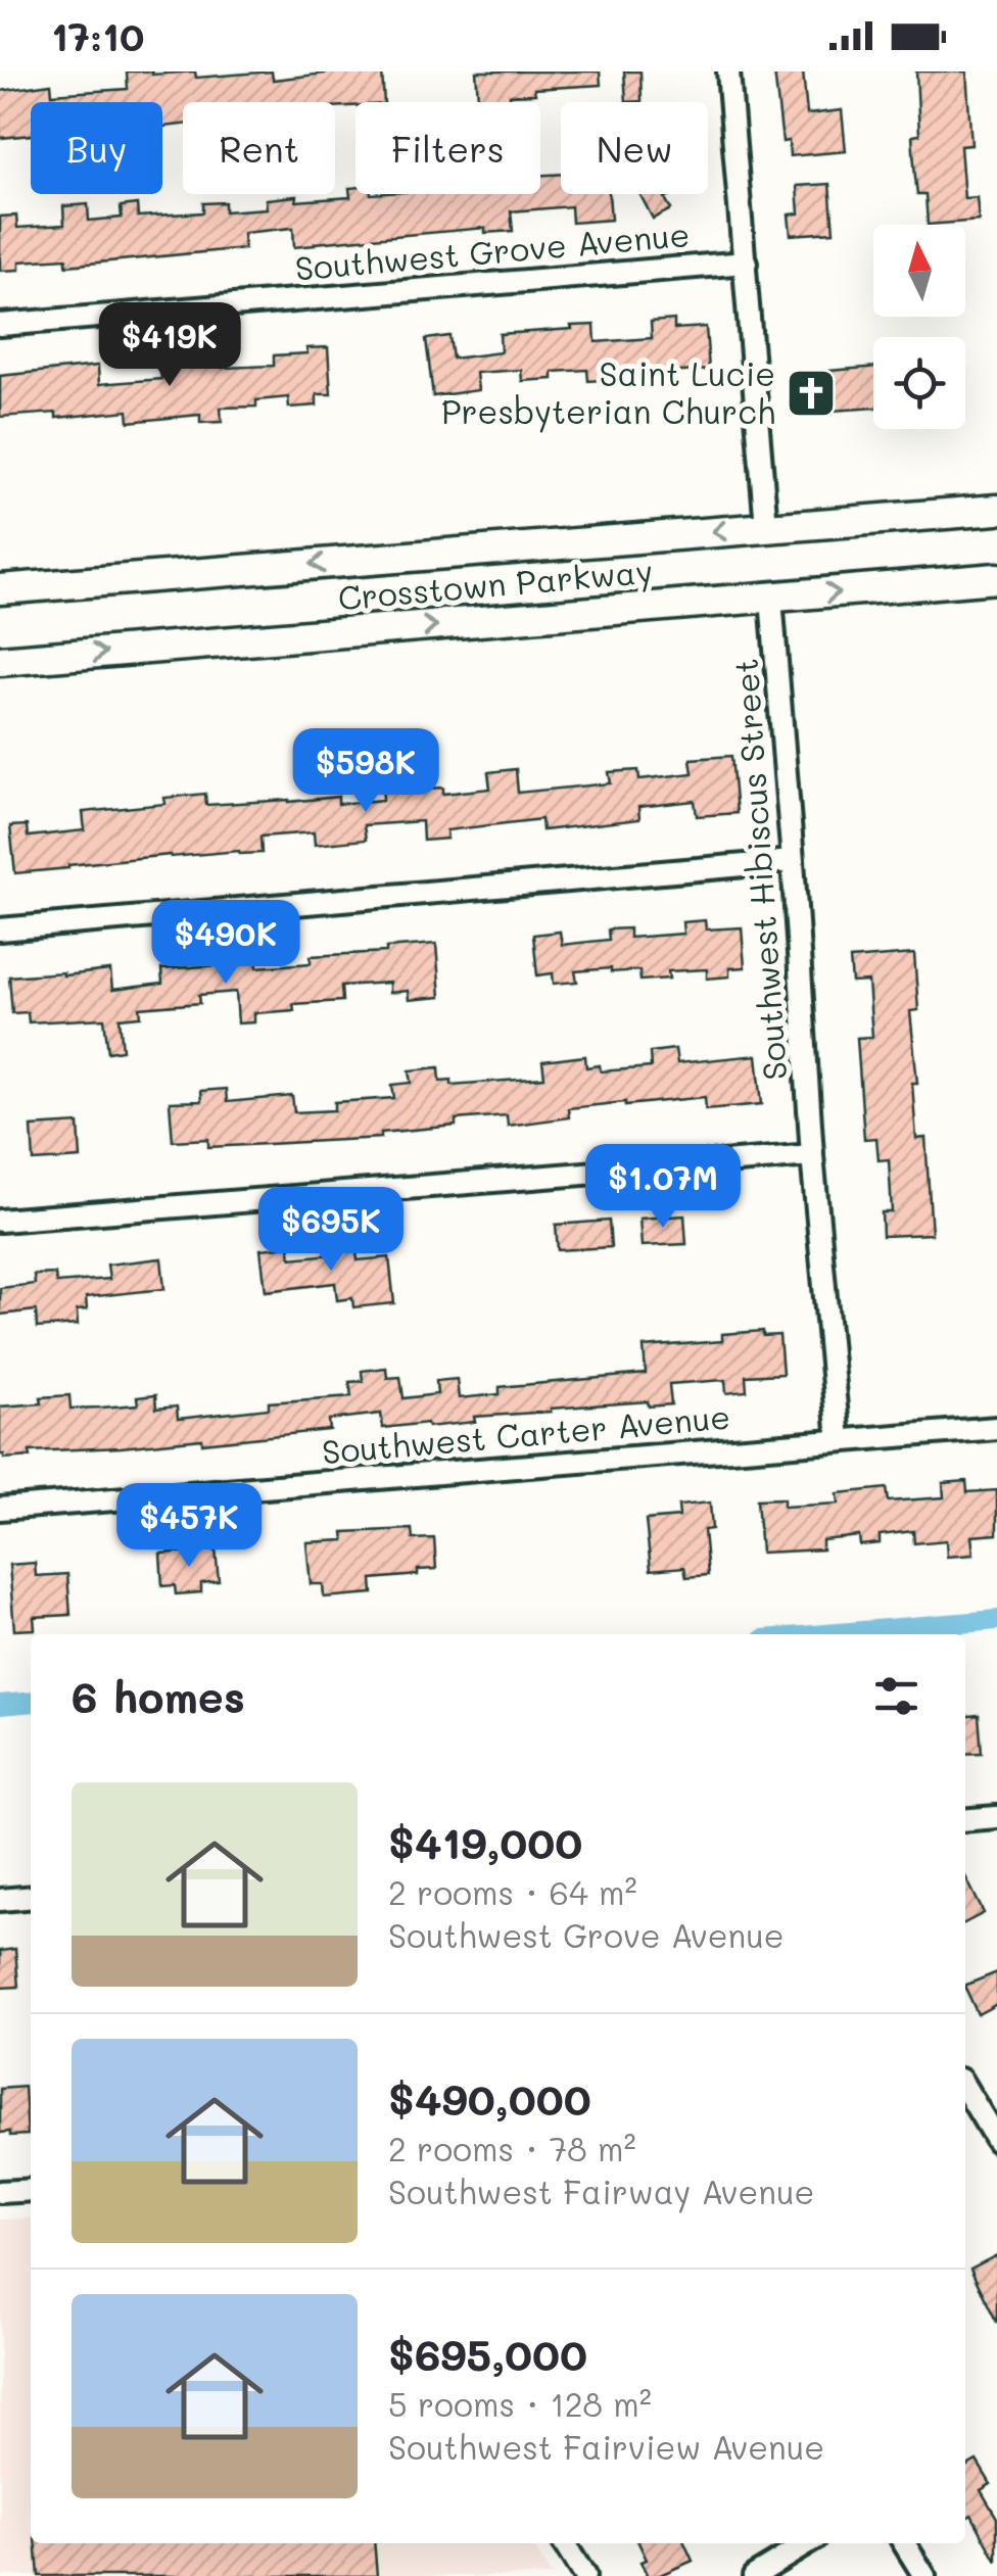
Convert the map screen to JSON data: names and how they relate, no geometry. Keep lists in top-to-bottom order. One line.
{"streets":{"main road":["Crosstown Parkway"],"street":["Southwest Grove Avenue","Southwest Hibiscus Street","Southwest Carter Avenue"]},"crossings":[["Crosstown Parkway","Southwest Hibiscus Street"],["Southwest Hibiscus Street","Southwest Carter Avenue"]],"places":{"church":["Saint Lucie Presbyterian Church"]},"north":"top","page":{"status":"17:10","chip":["Buy","Rent","Filters","New"],"price":["$419K","$598K","$490K","$1.07M","$695K","$457K"],"heading":"6 homes","list":[{"name":"$419,000","note":"2 rooms · 64 m² · Southwest Grove Avenue"},{"name":"$490,000","note":"2 rooms · 78 m² · Southwest Fairway Avenue"},{"name":"$695,000","note":"5 rooms · 128 m² · Southwest Fairview Avenue"}]}}
